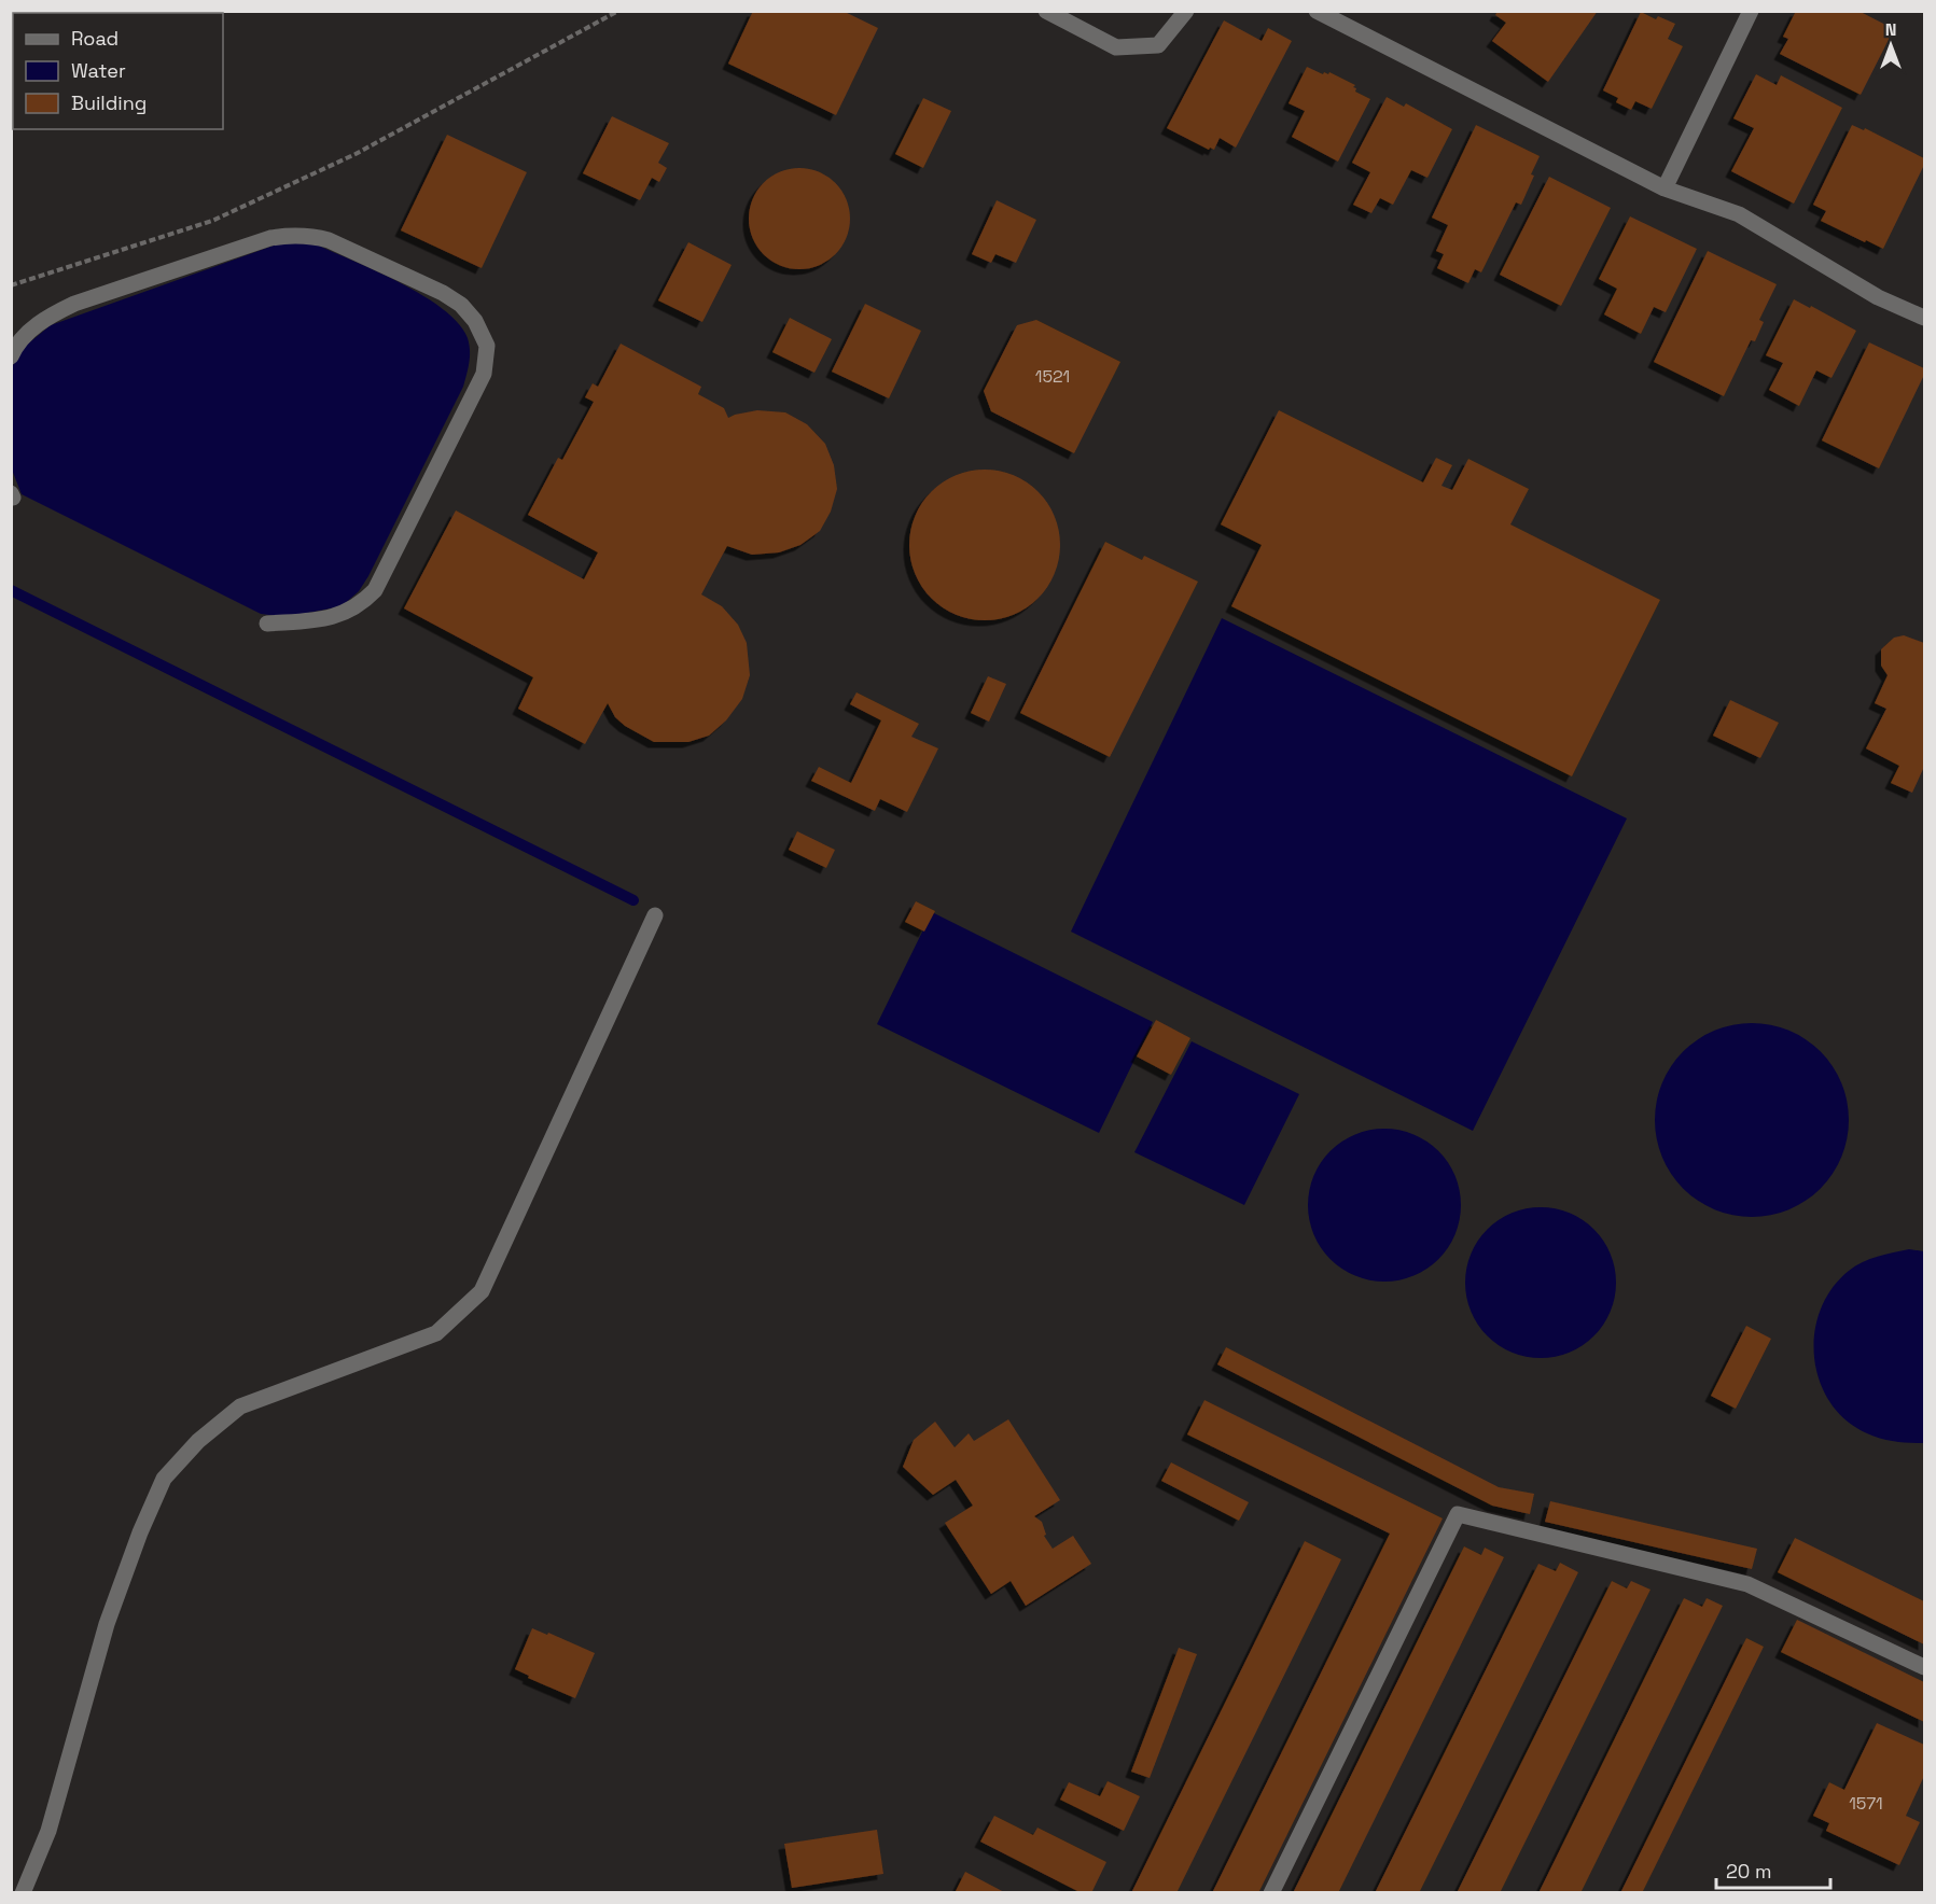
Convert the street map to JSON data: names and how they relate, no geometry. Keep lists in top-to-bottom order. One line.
{"house_numbers":["1521","1571"],"legend":["Road","Water","Building"],"scale_bar":"20 m","north":"top"}
